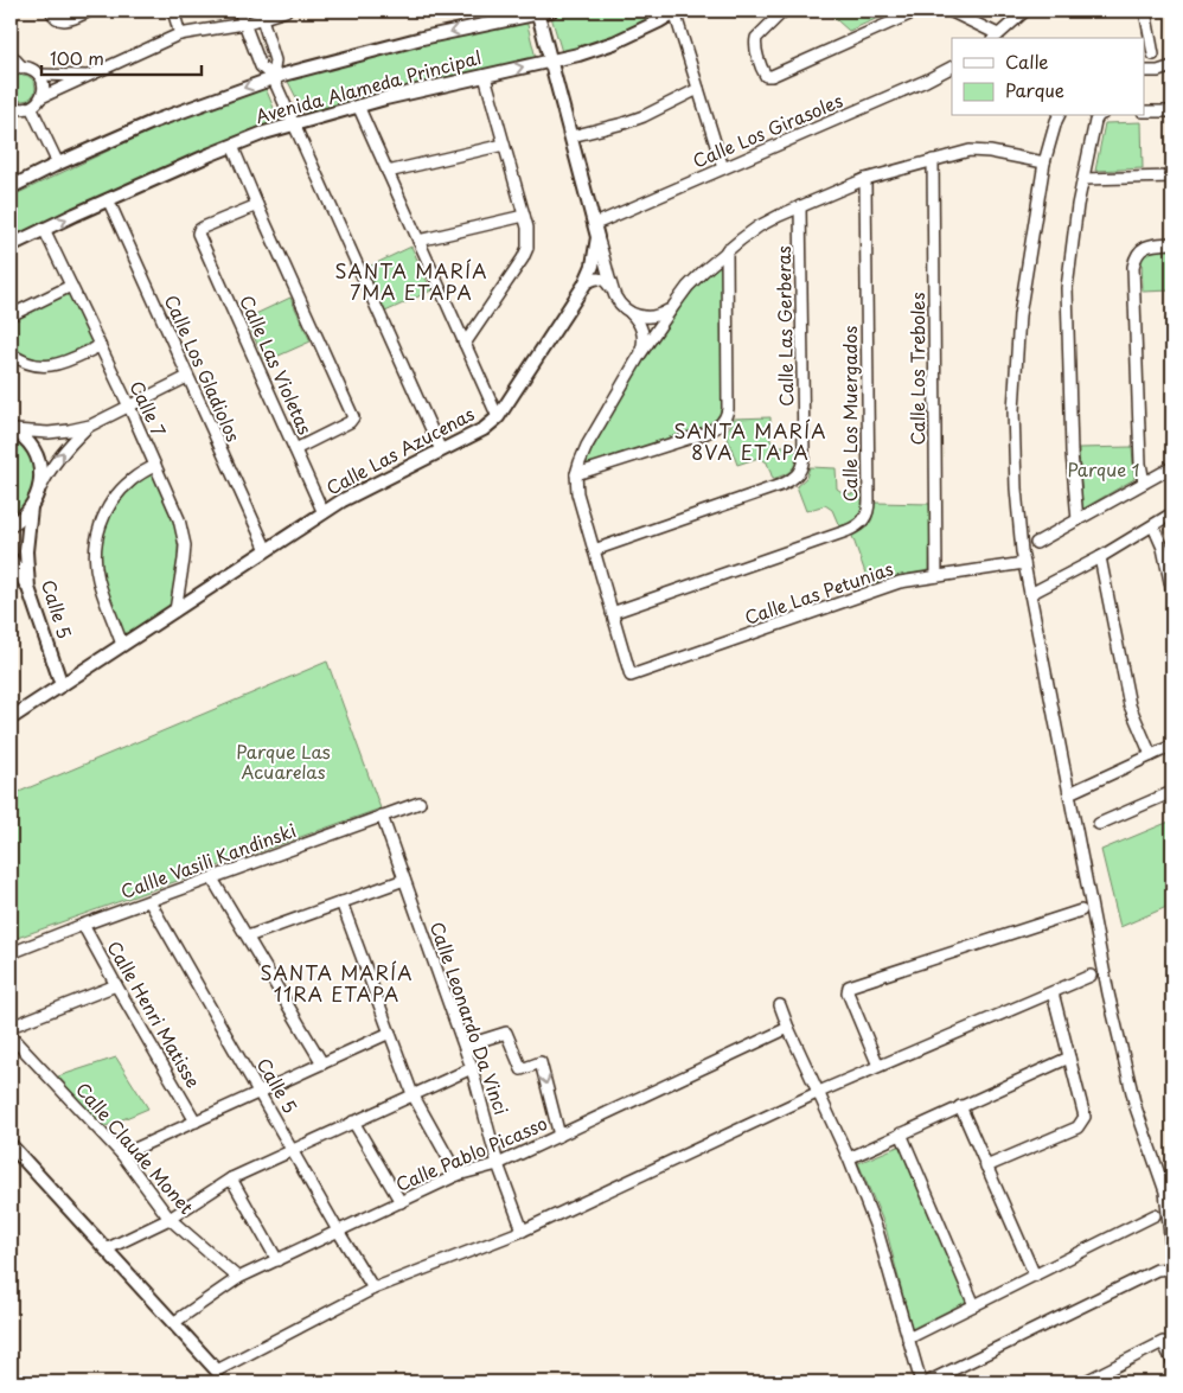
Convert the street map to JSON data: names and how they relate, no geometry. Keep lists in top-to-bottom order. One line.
{"streets":{"street":["Avenida Alameda Principal","Calle Los Girasoles","Calle Las Gerberas","Calle Las Violetas","Calle Los Gladiolos","Calle Los Treboles","Calle 7","Calle Los Muergados","Calle Las Azucenas","Calle Las Petunias","Calle 5","Callle Vasili Kandinski","Calle Henri Matisse","Calle Leonardo Da Vinci","Calle Claude Monet","Calle Pablo Picasso"]},"crossings":[["Avenida Alameda Principal","Calle Los Gladiolos"],["Avenida Alameda Principal","Calle 7"],["Avenida Alameda Principal","Calle Las Azucenas"],["Calle Los Girasoles","Calle Las Azucenas"],["Calle Las Violetas","Calle Las Azucenas"],["Calle Los Gladiolos","Calle Las Azucenas"],["Calle Los Treboles","Calle Las Petunias"],["Calle 7","Calle Las Azucenas"],["Calle Los Muergados","Calle Las Petunias"],["Calle Las Azucenas","Calle 5"],["Calle 5","Callle Vasili Kandinski"],["Calle 5","Calle Pablo Picasso"],["Callle Vasili Kandinski","Calle Henri Matisse"],["Callle Vasili Kandinski","Calle Leonardo Da Vinci"],["Calle Leonardo Da Vinci","Calle Pablo Picasso"],["Calle Claude Monet","Calle Pablo Picasso"]],"districts":["SANTA MARÍA 7MA ETAPA","SANTA MARÍA 8VA ETAPA","SANTA MARÍA 11RA ETAPA"],"parks":["Parque 1","Parque Las Acuarelas"],"legend":["Calle","Parque"],"scale_bar":"100 m"}
